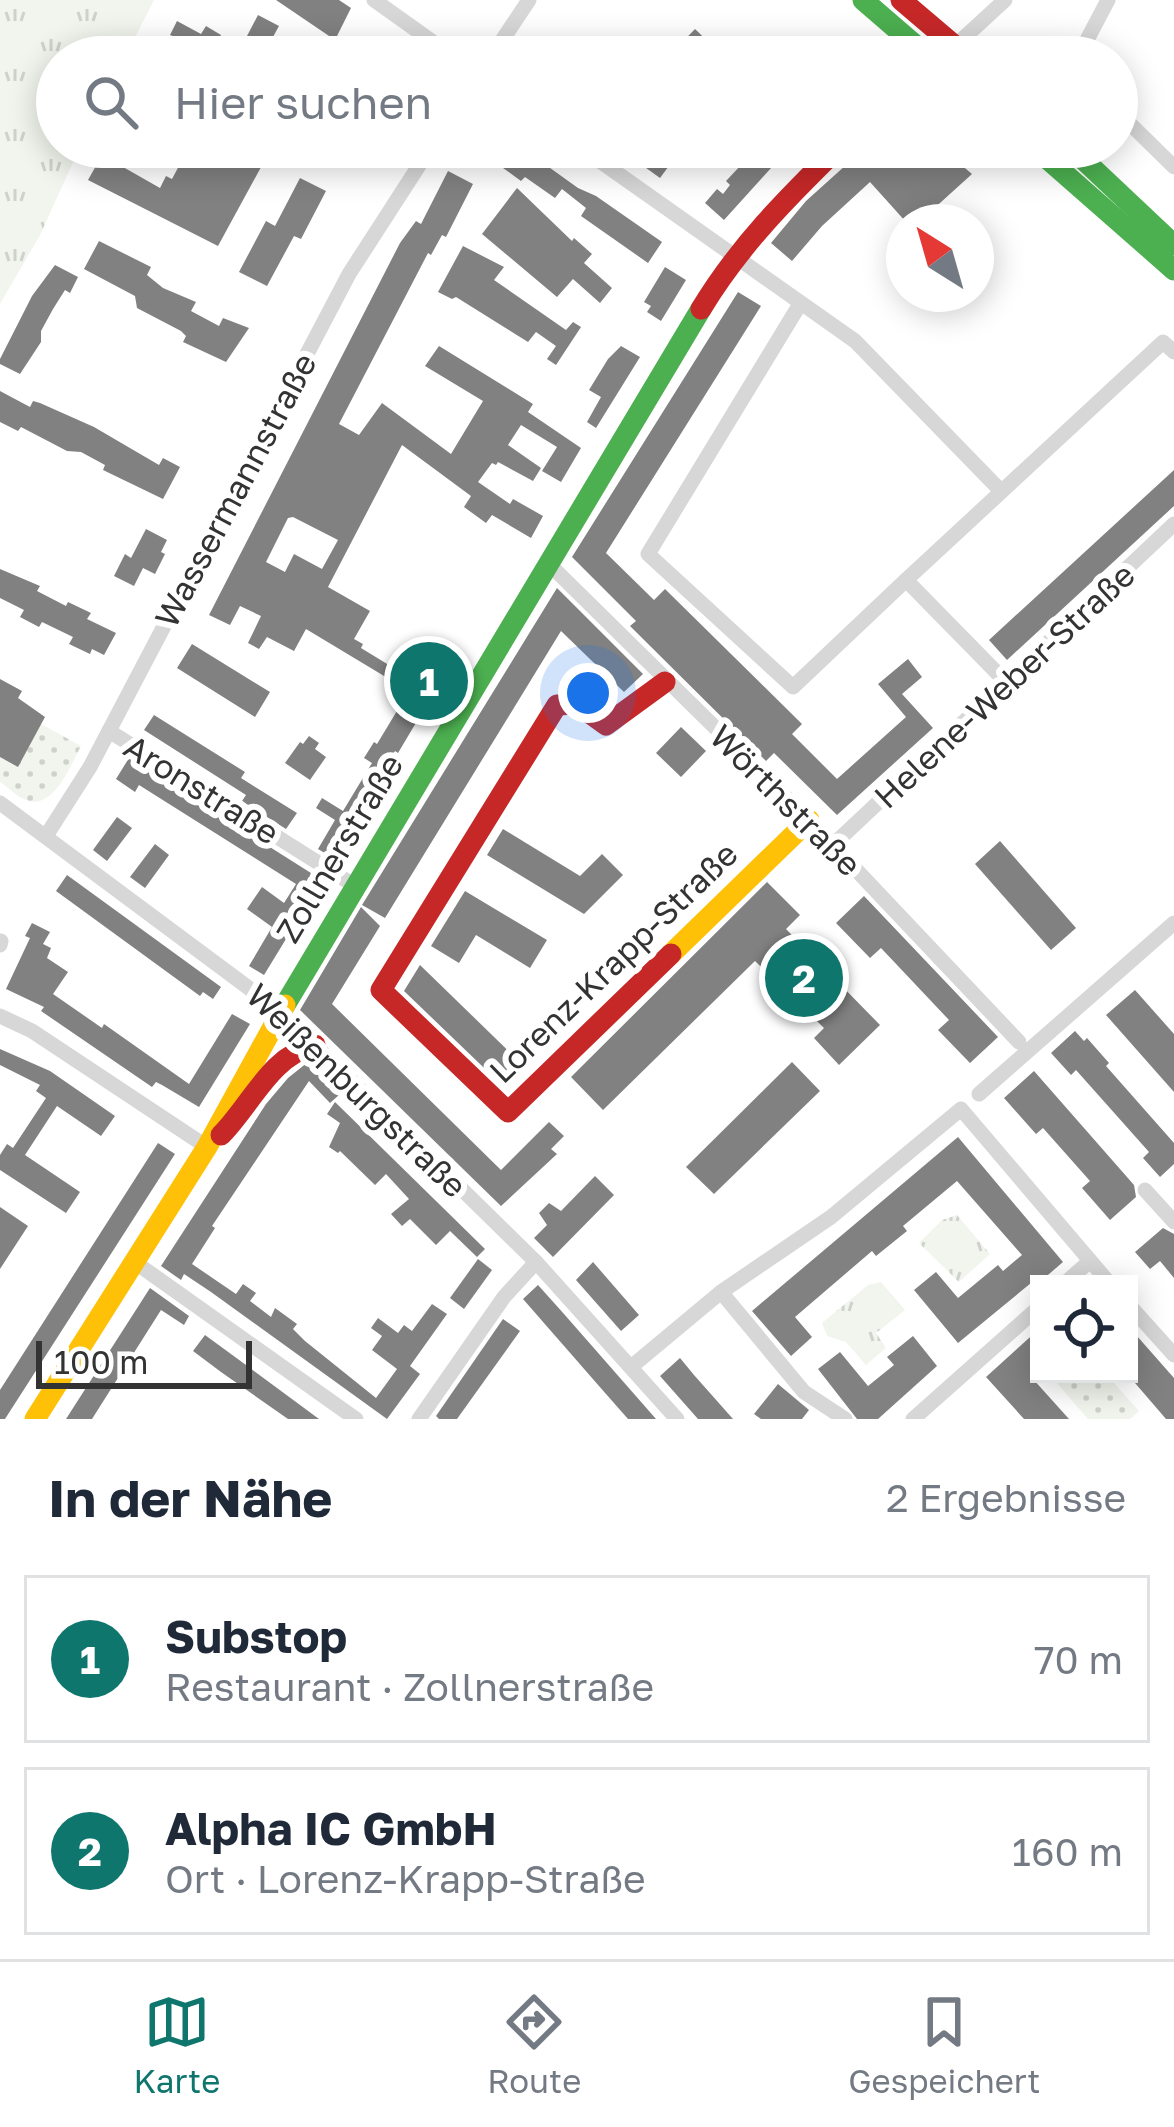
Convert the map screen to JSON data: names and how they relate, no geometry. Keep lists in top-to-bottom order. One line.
{"streets":{"street":["Wassermannstraße","Helene-Weber-Straße","Aronstraße","Wörthstraße","Zollnerstraße","Lorenz-Krapp-Straße","Weißenburgstraße"]},"crossings":[["Wassermannstraße","Aronstraße"],["Wassermannstraße","Weißenburgstraße"],["Helene-Weber-Straße","Wörthstraße"],["Aronstraße","Zollnerstraße"],["Wörthstraße","Zollnerstraße"],["Wörthstraße","Lorenz-Krapp-Straße"],["Zollnerstraße","Weißenburgstraße"]],"scale_bar":"100 m","north":"top left","page":{"search":"Hier suchen","pins":["1","2"],"scale":"100 m","heading":["In der Nähe","2 Ergebnisse"],"list":[{"mark":"1","name":"Substop","note":"Restaurant · Zollnerstraße","value":"70 m"},{"mark":"2","name":"Alpha IC GmbH","note":"Ort · Lorenz-Krapp-Straße","value":"160 m"}],"nav":["Karte","Route","Gespeichert"]}}
